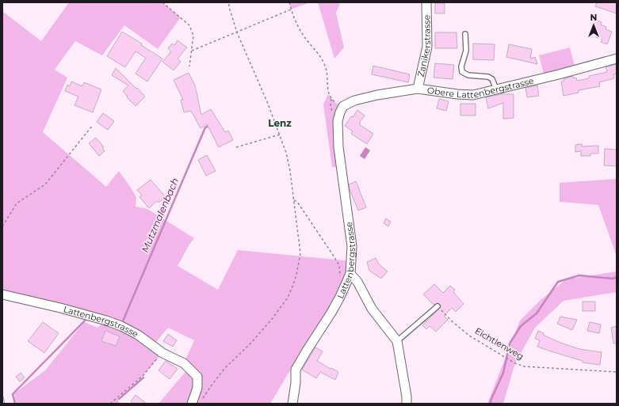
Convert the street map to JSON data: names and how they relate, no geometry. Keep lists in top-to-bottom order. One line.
{"streets":{"street":["Zanikerstrasse","Obere Lattenbergstrasse","Lattenbergstrasse"],"path":["Eichtlenweg"]},"crossings":[["Zanikerstrasse","Obere Lattenbergstrasse"],["Obere Lattenbergstrasse","Lattenbergstrasse"]],"districts":["Lenz"],"water":["Mutzmalenbach"],"north":"top"}
